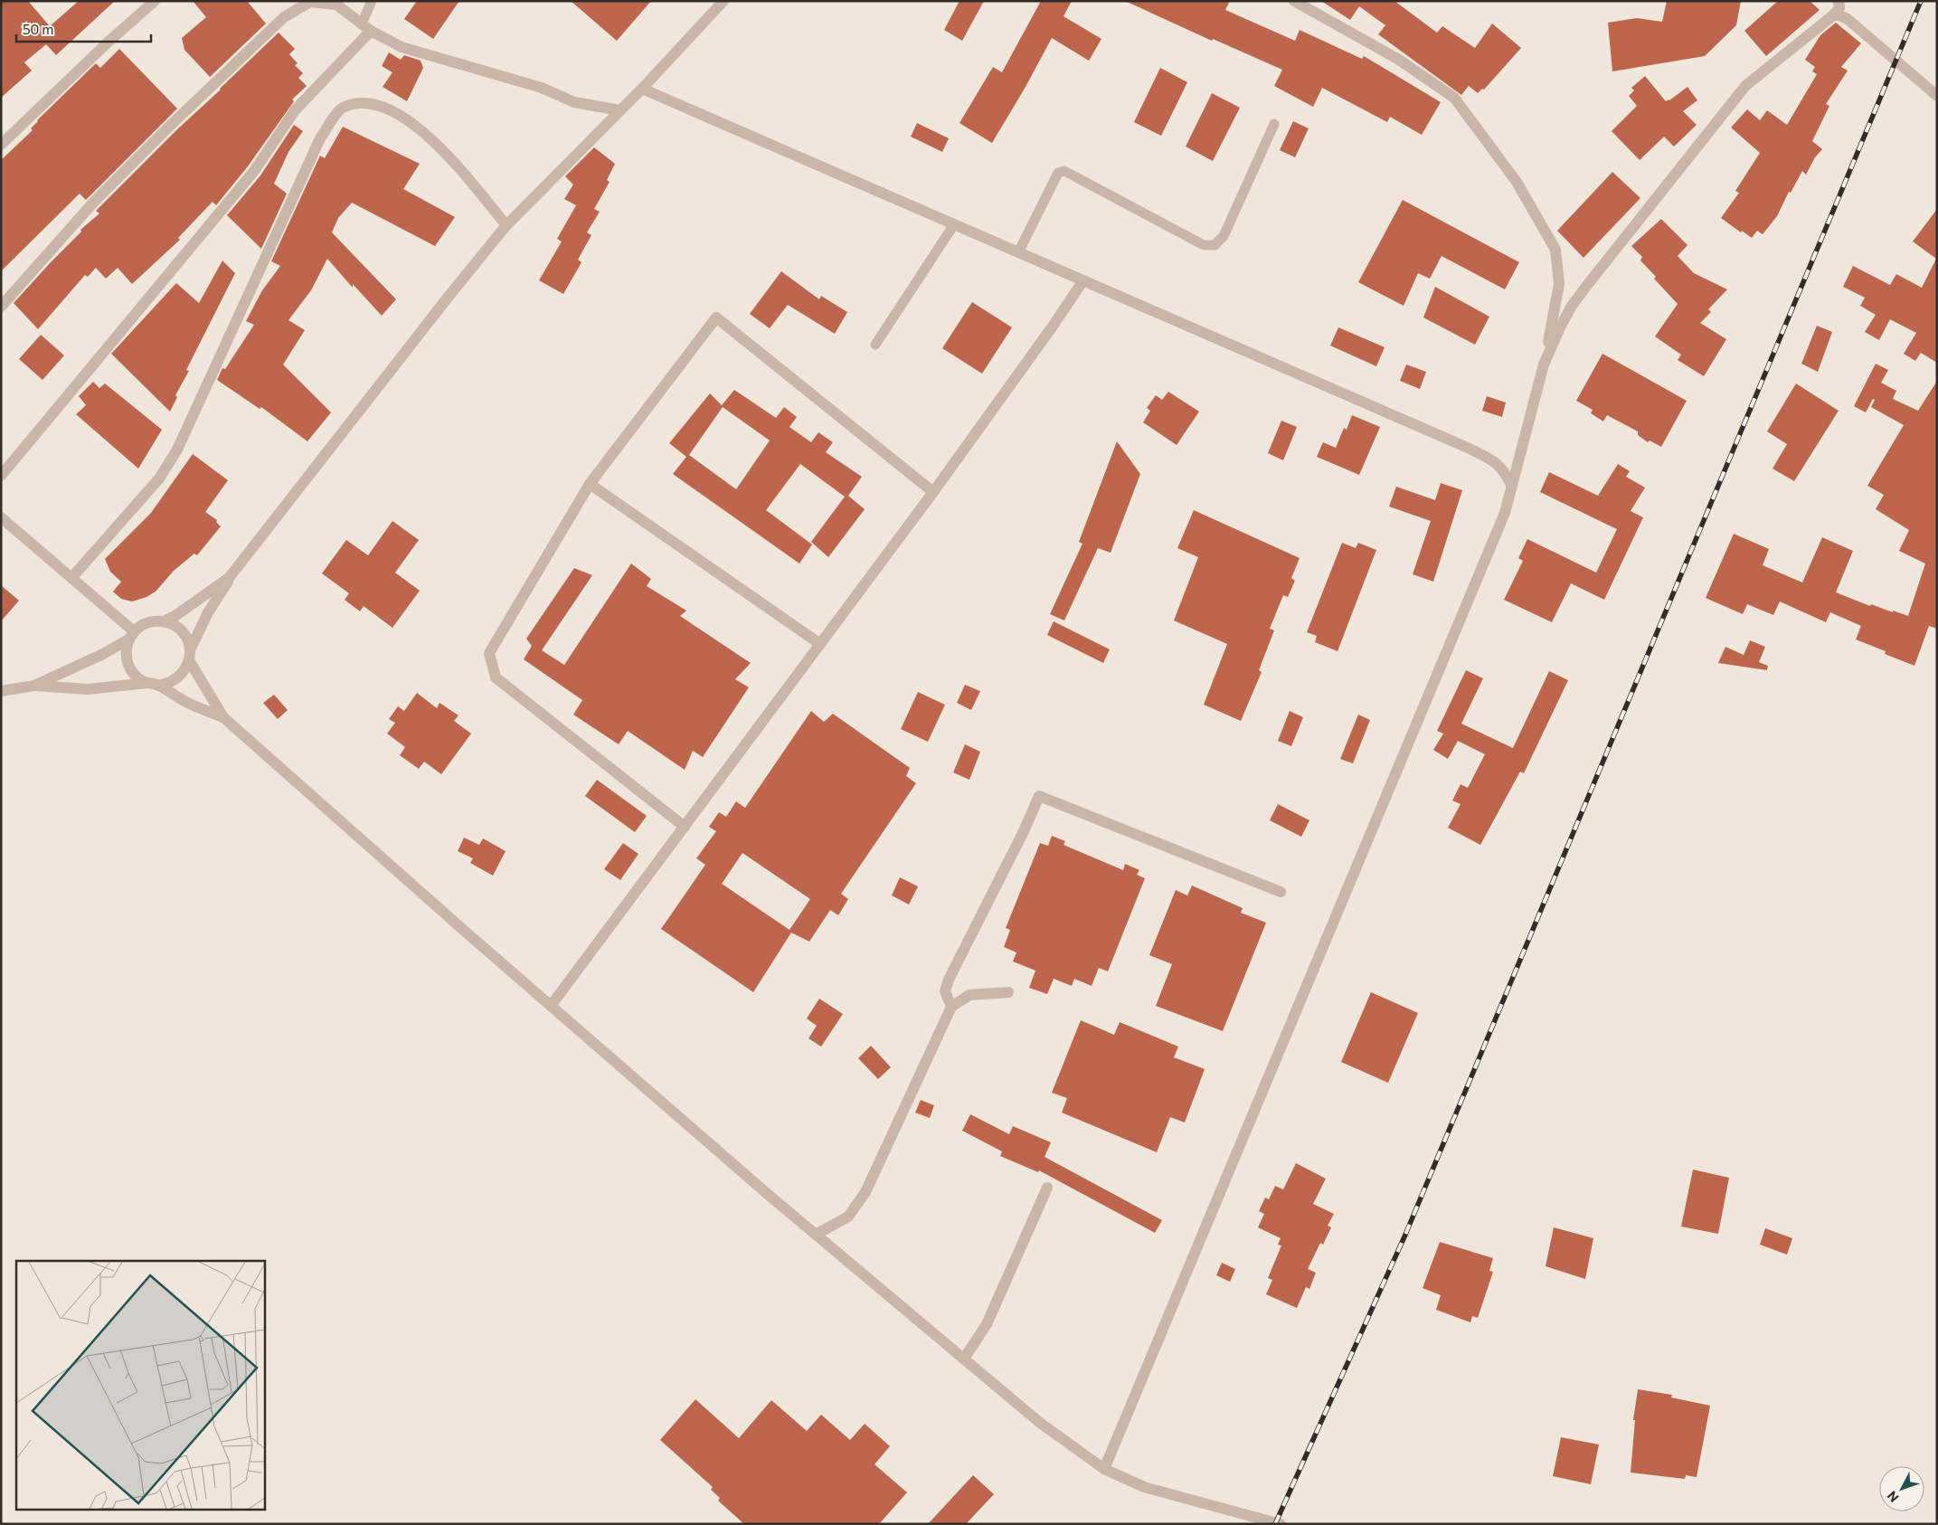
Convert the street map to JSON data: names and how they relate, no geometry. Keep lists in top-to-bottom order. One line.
{"scale_bar":"50 m","north":"bottom left"}
